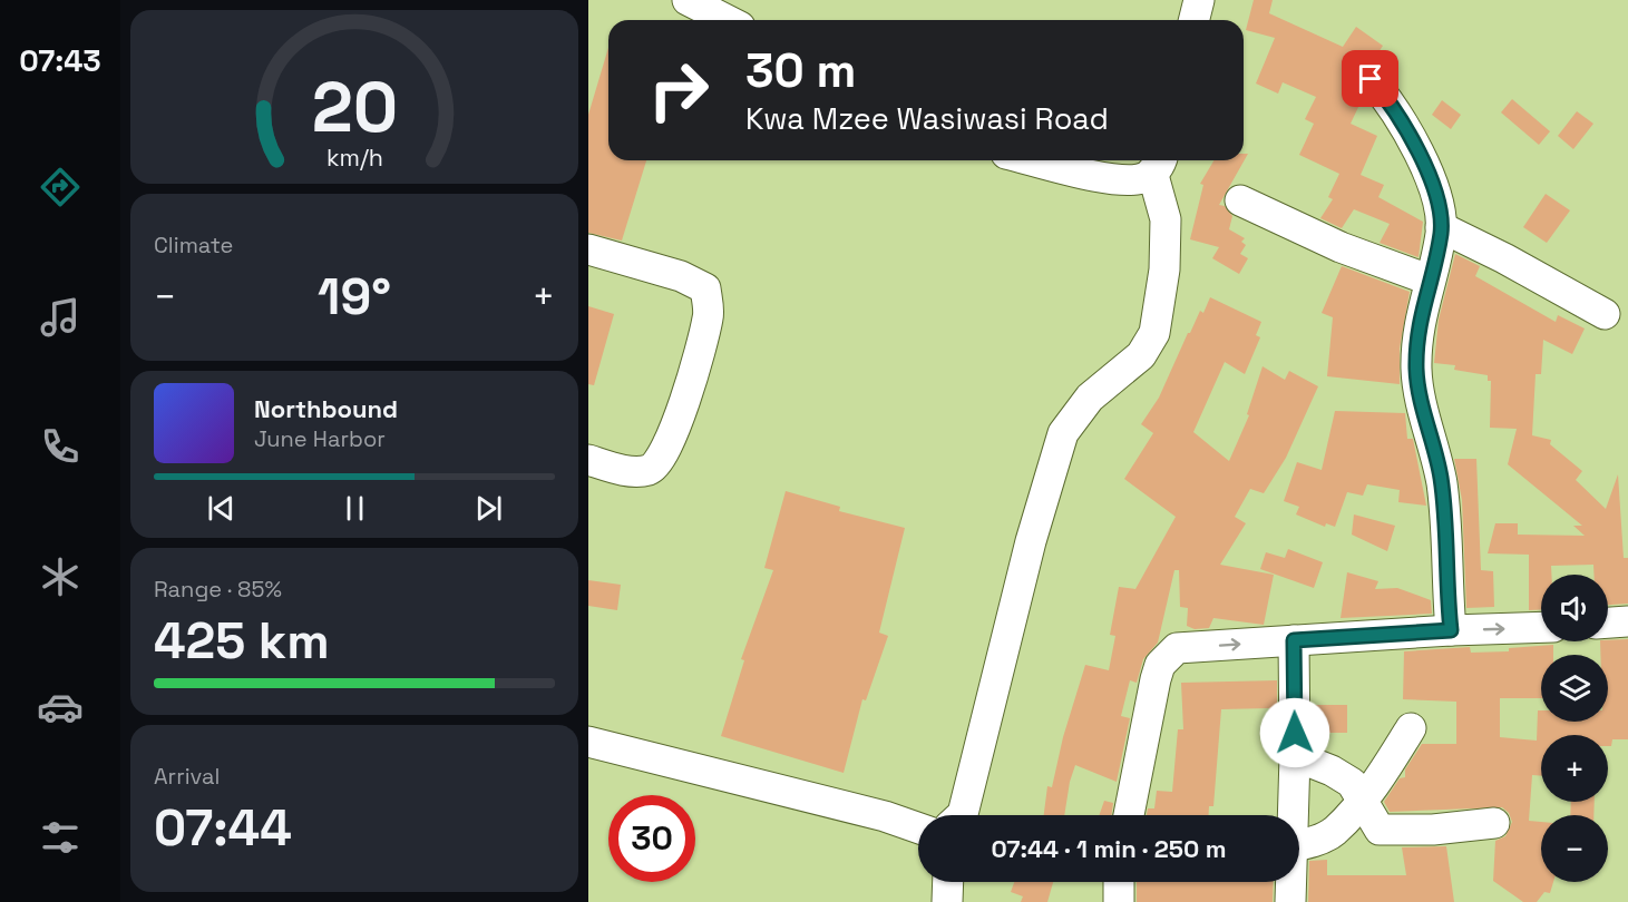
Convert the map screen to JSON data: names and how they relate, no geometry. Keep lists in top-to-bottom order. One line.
{"page":{"tabs":"07:43","turn":["30 m","Kwa Mzee Wasiwasi Road"],"tile":["Climate",["Range · 85%","425 km"],["Arrival","07:44"]],"heat":["−","19°","+"],"song":["Northbound","June Harbor"],"map_buttons":["+","−"],"limit":"30","trip":"07:44 · 1 min · 250 m","gauge":["20","km/h"]}}
